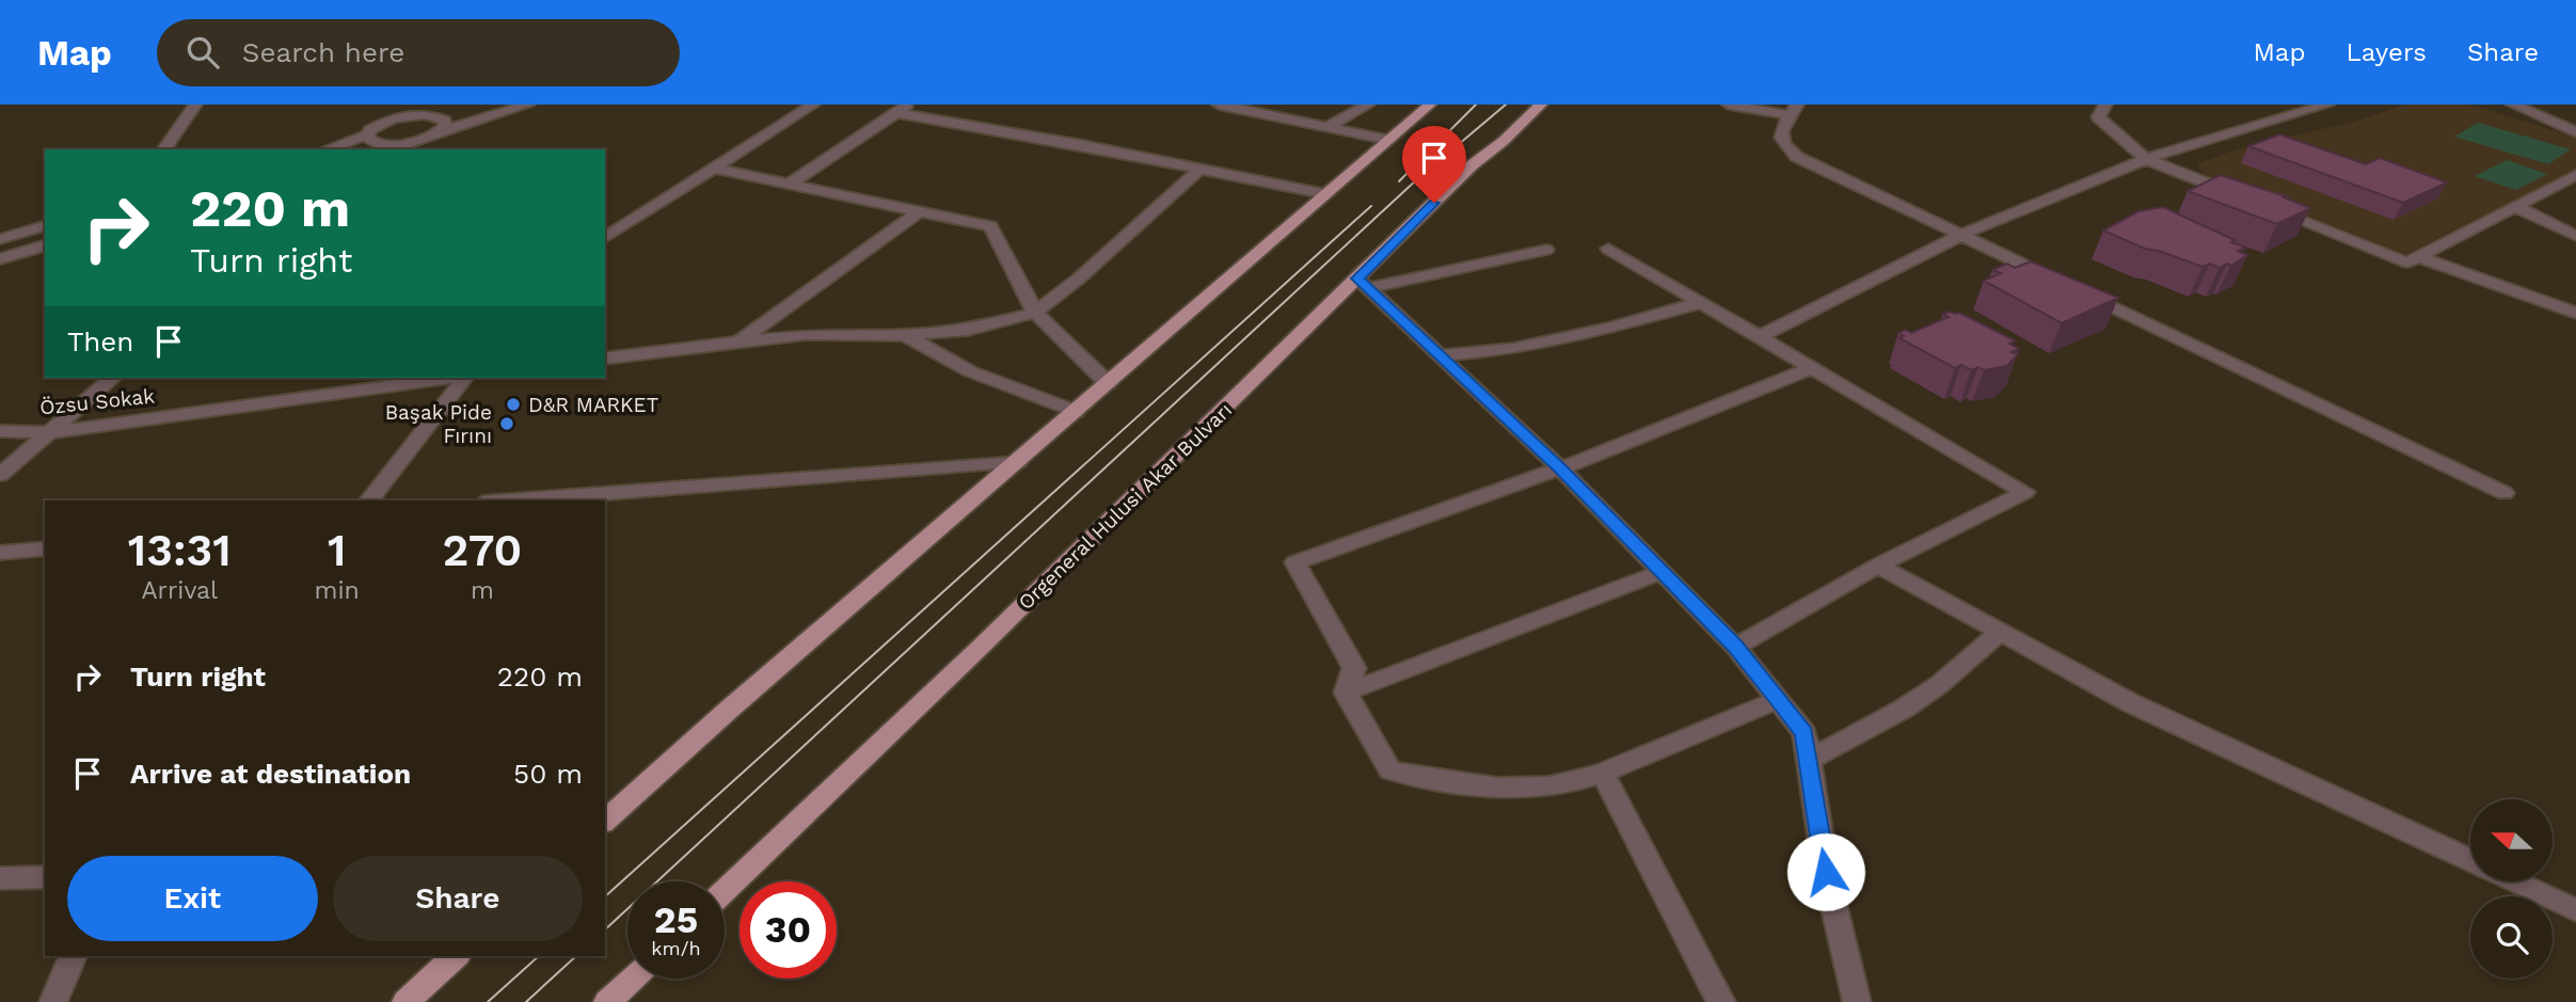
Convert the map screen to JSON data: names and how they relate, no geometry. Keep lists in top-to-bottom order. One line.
{"streets":{"main road":["Orgeneral Hulusi Akar Bulvarı"],"street":["Özsu Sokak"]},"places":["D&R MARKET","Başak Pide Fırını"],"north":"left","page":{"header":"Map","search":"Search here","nav":["Map","Layers","Share"],"turn":["220 m","Turn right"],"then":"Then","eta":["13:31","Arrival","1","min","270","m"],"list":[{"name":"Turn right","value":"220 m"},{"name":"Arrive at destination","value":"50 m"}],"buttons":["Exit","Share"],"speed":"25 km/h","limit":"30"}}
